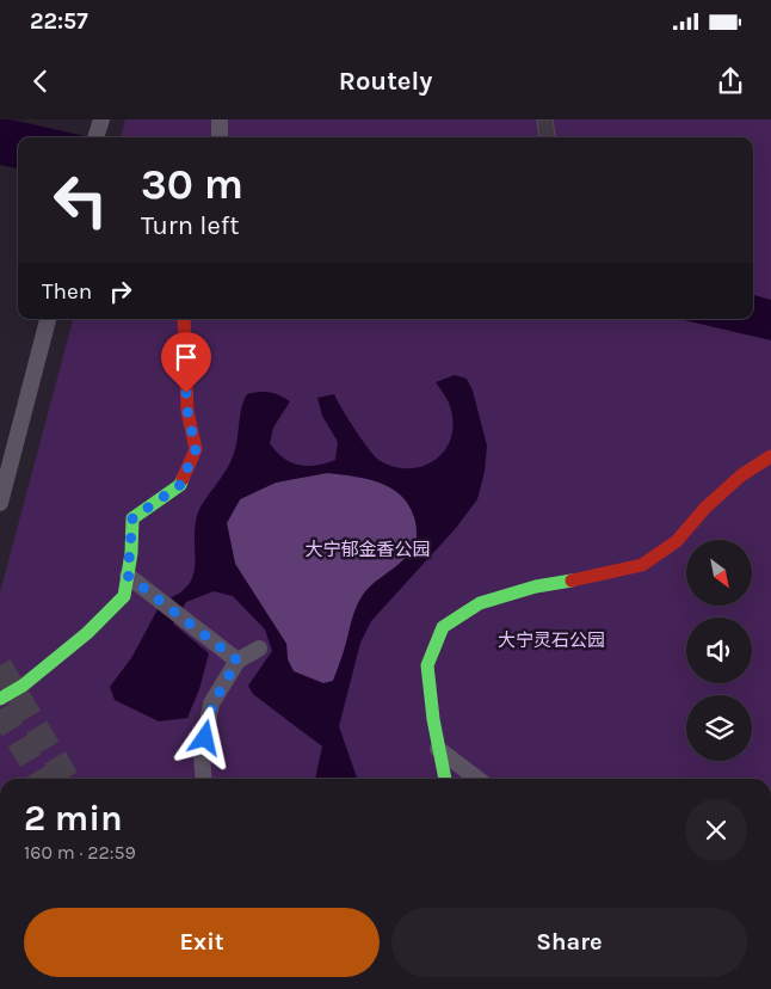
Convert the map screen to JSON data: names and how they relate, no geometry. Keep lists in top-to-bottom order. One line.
{"parks":["大宁郁金香公园","大宁灵石公园"],"north":"bottom right","page":{"status":"22:57","header":"Routely","turn":["30 m","Turn left"],"then":"Then","heading":["2 min","160 m · 22:59"],"buttons":["Exit","Share"]}}
